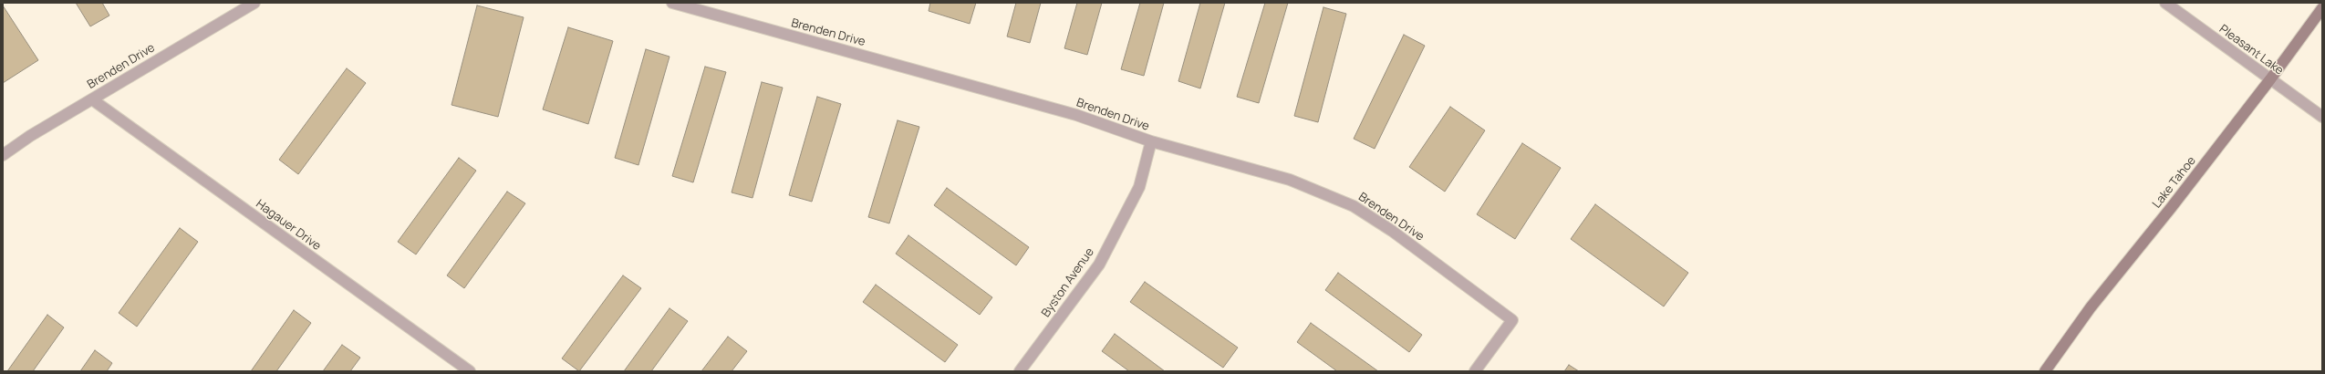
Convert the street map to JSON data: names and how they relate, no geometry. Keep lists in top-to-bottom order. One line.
{"streets":{"street":["Brenden Drive","Pleasant Lake","Lake Tahoe","Hagauer Drive","Byston Avenue"]},"crossings":[["Brenden Drive","Hagauer Drive"],["Brenden Drive","Byston Avenue"],["Pleasant Lake","Lake Tahoe"]]}
